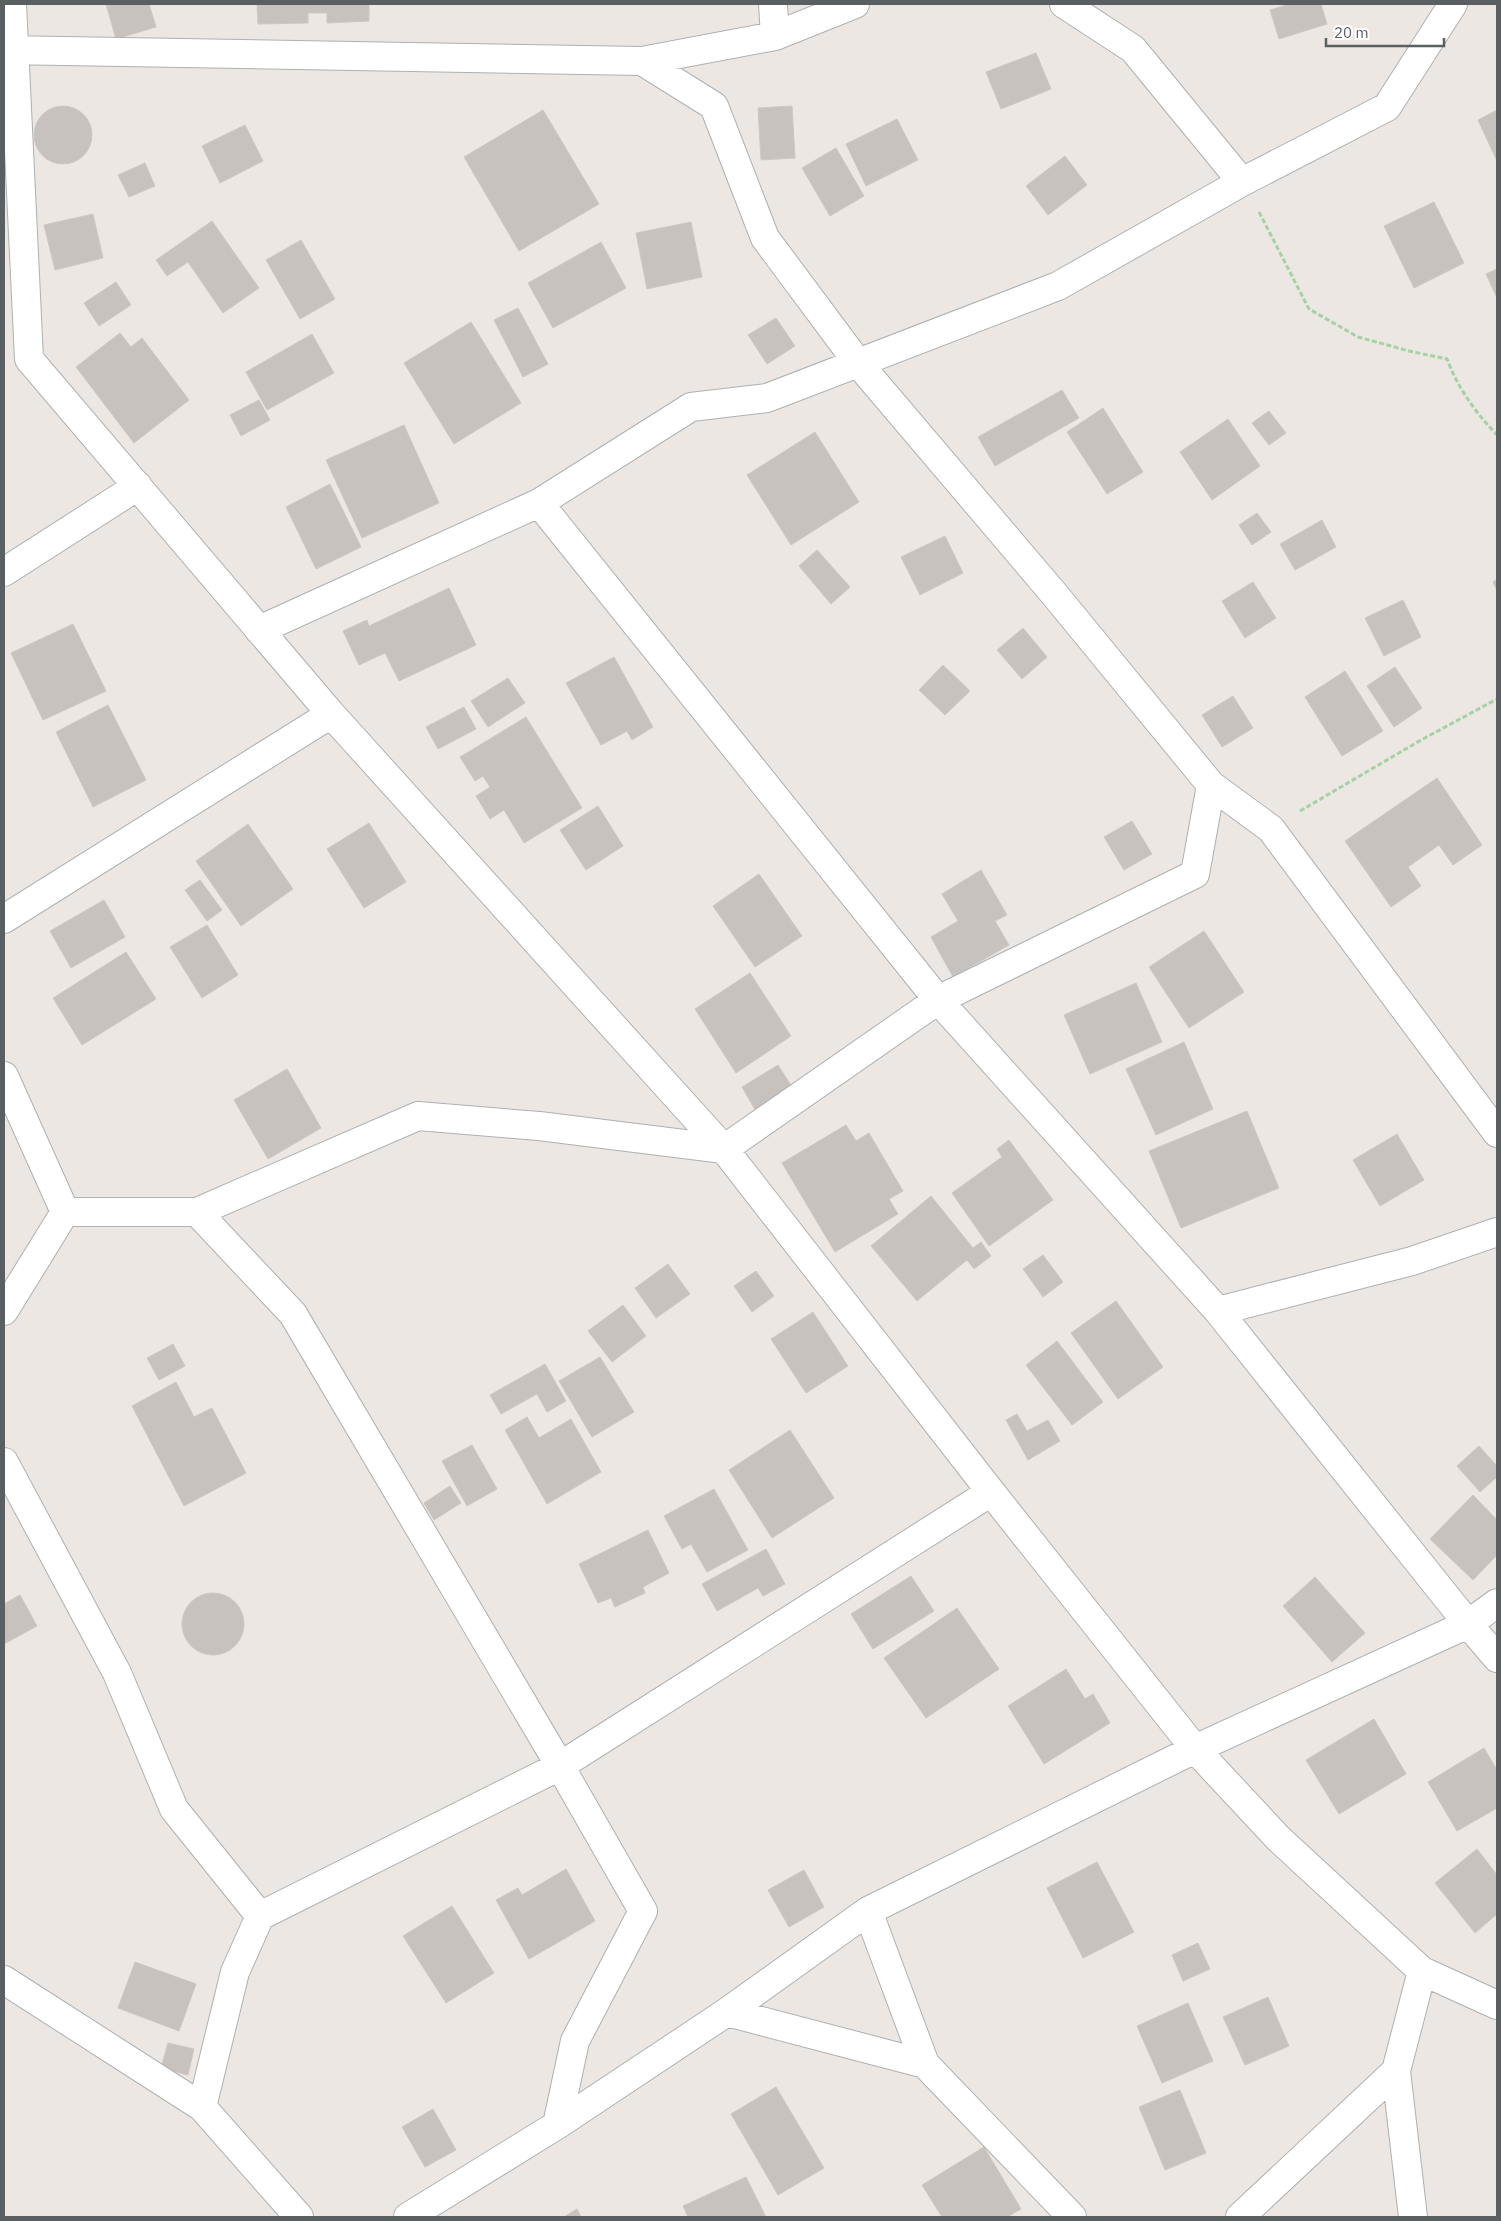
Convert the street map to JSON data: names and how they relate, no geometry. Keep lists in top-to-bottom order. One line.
{"scale_bar":"20 m"}
